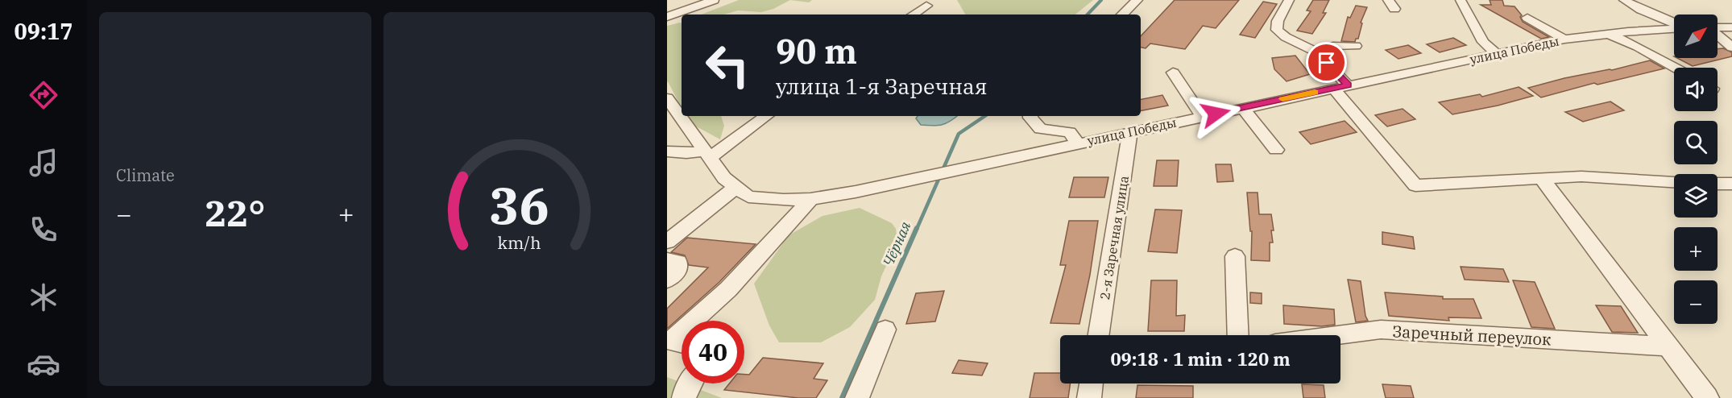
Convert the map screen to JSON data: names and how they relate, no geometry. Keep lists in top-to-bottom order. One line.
{"streets":{"street":["улица Победы","2-я Заречная улица","Заречный переулок"]},"crossings":[["улица Победы","2-я Заречная улица"]],"water":["Чёрная"],"north":"top right","page":{"tabs":"09:17","tile":"Climate","map_buttons":["+","−"],"turn":["90 m","улица 1-я Заречная"],"heat":["−","22°","+"],"limit":"40","trip":"09:18 · 1 min · 120 m","gauge":["36","km/h"]}}
